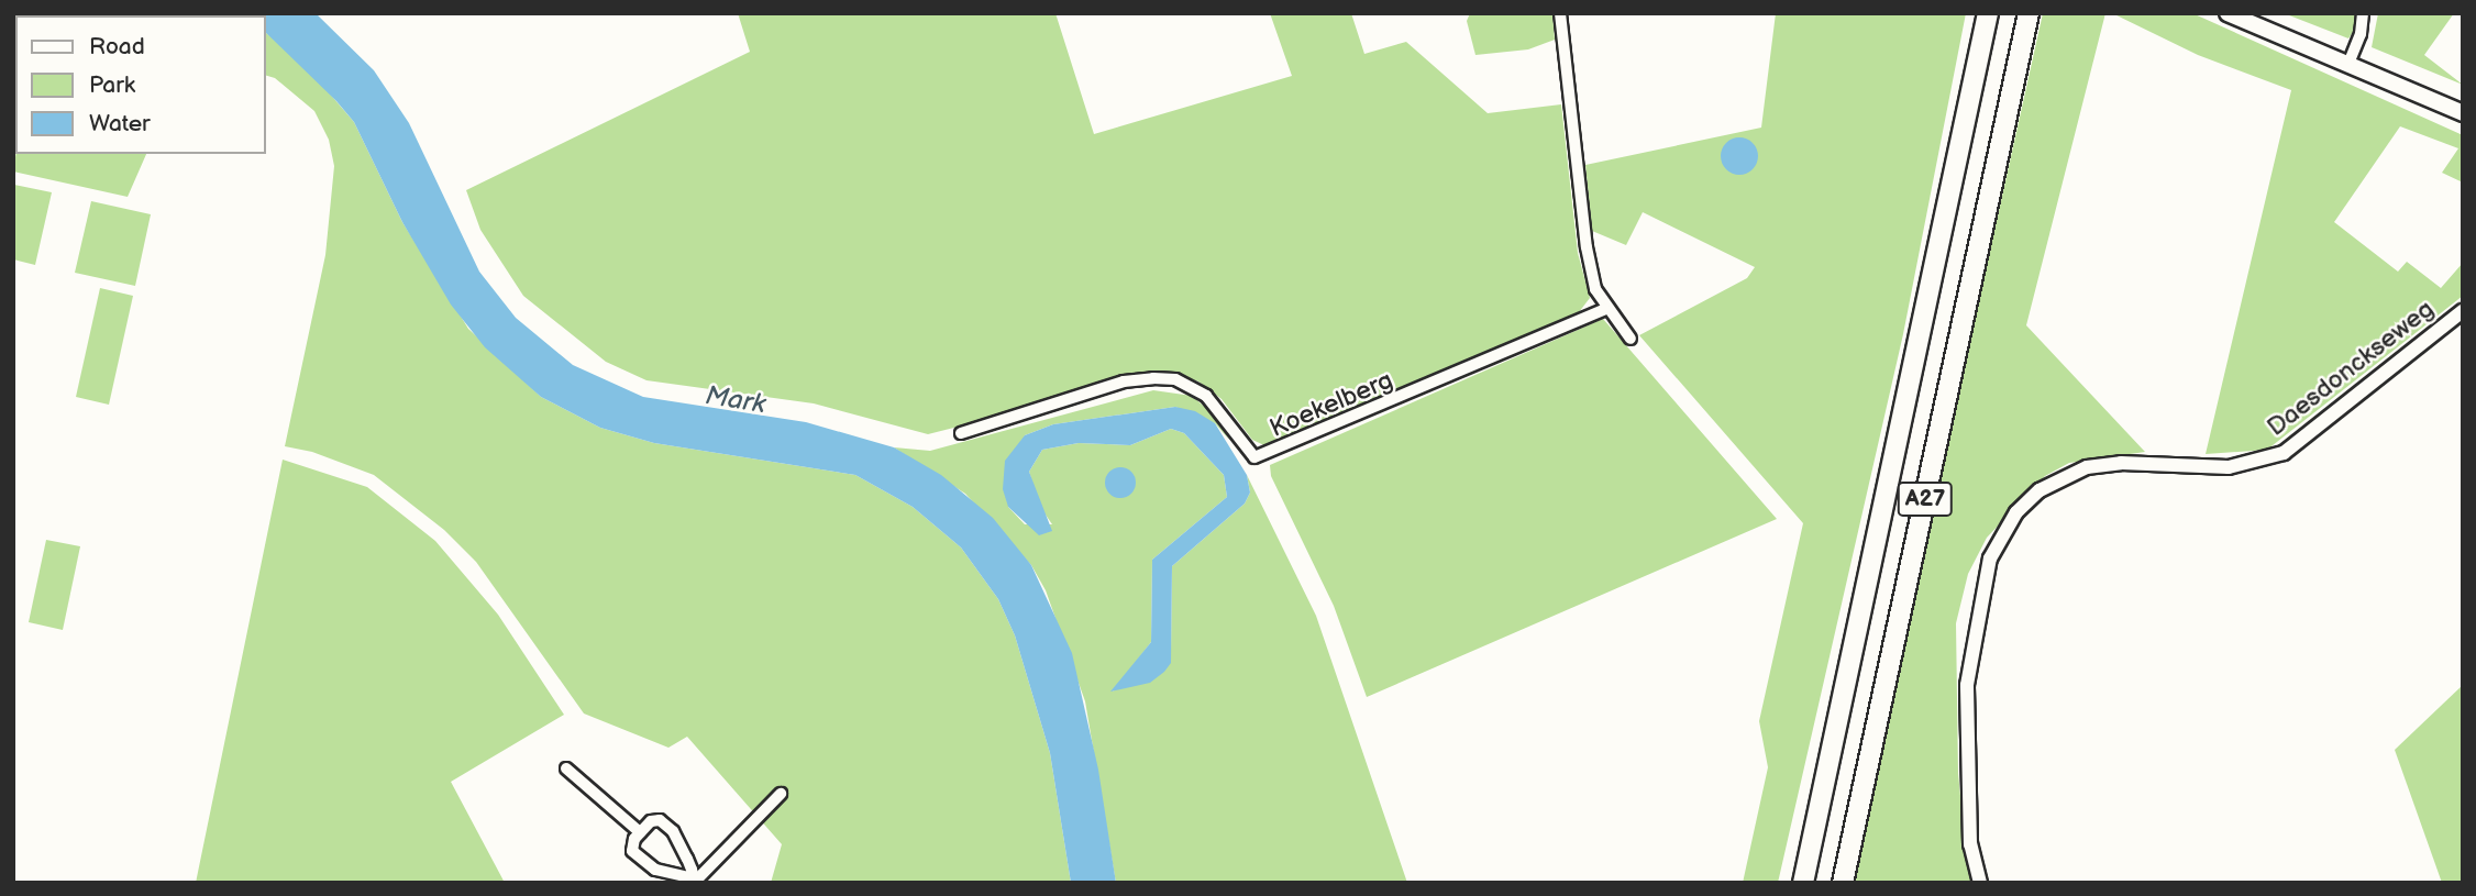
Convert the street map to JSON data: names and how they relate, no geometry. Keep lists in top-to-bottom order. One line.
{"streets":{"highway":["A27"],"street":["Daesdonckseweg","Koekelberg"]},"water":["Mark"],"legend":["Road","Park","Water"]}
